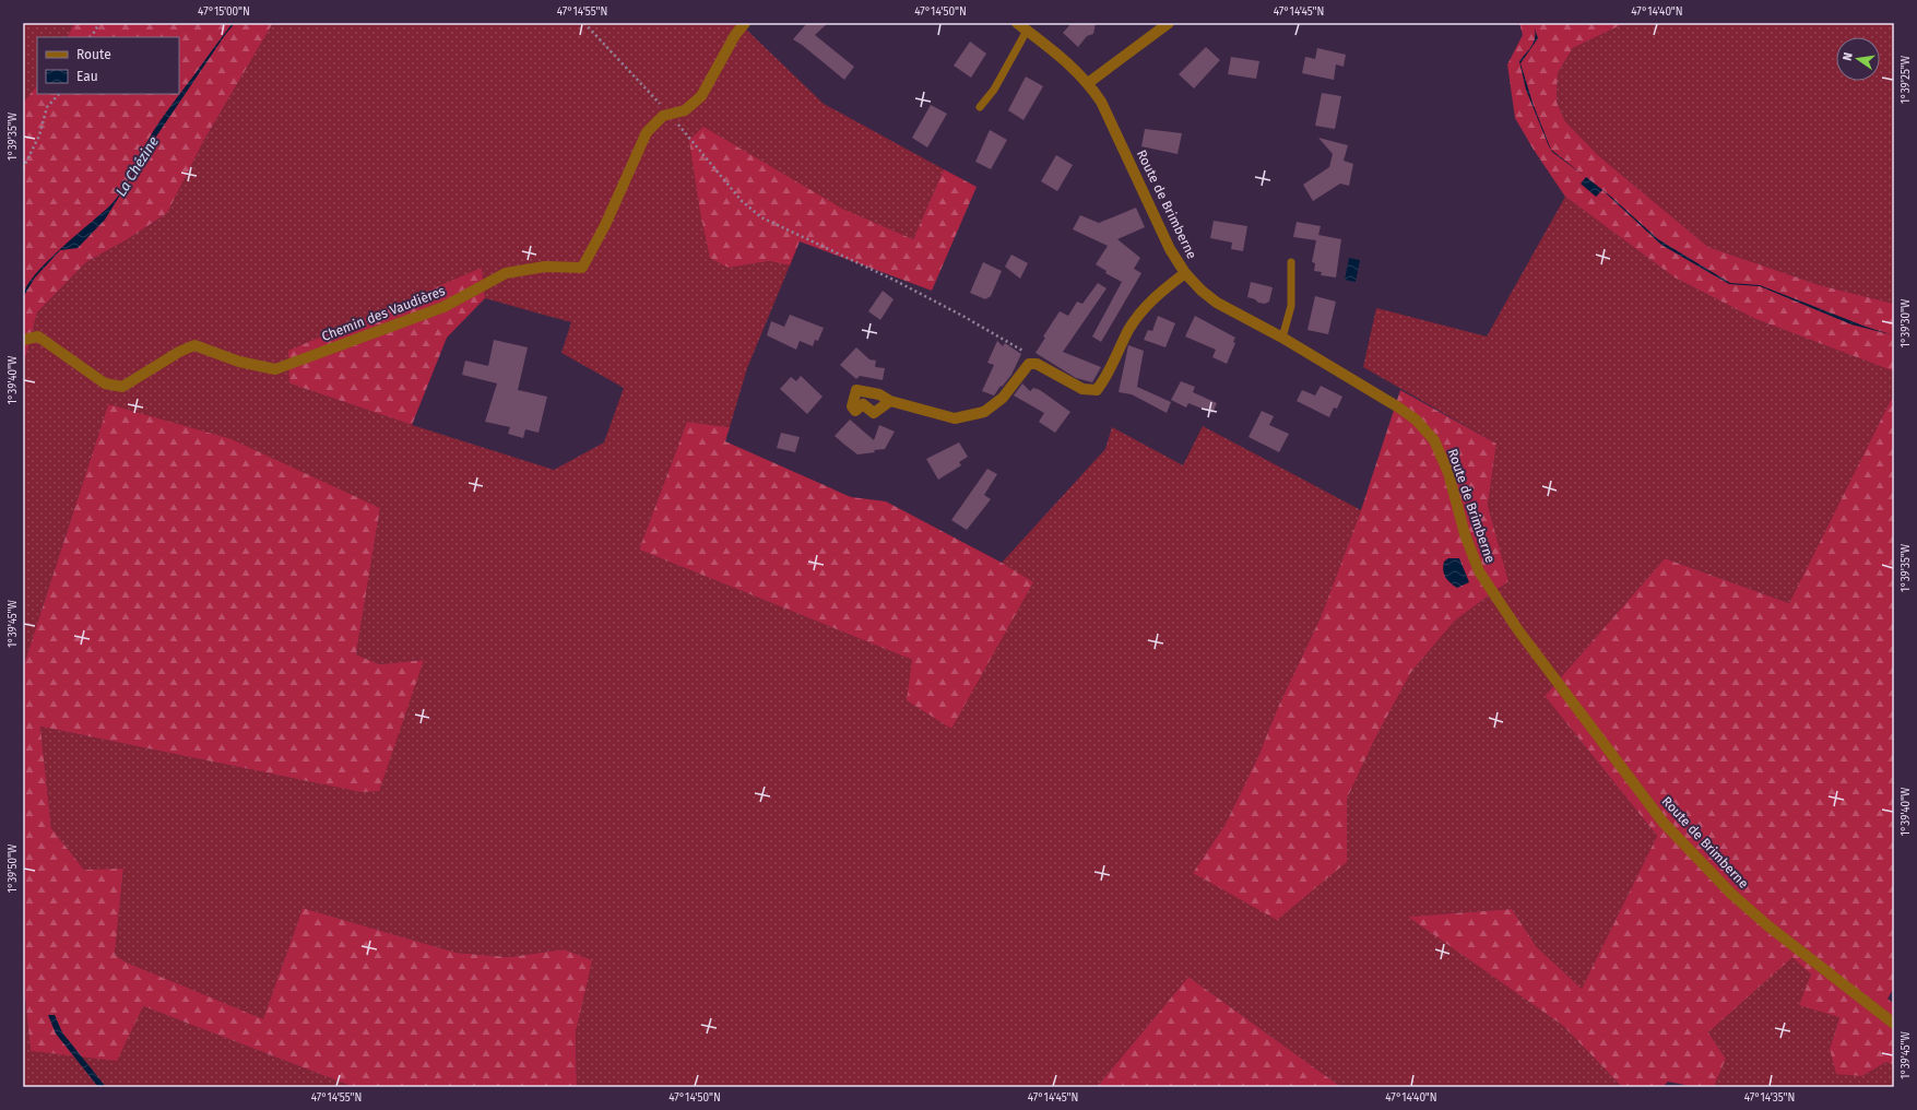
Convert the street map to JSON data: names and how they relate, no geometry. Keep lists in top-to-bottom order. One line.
{"streets":{"street":["Route de Brimberne","Chemin des Vaudières"]},"water":["La Chézine"],"legend":["Route","Eau"],"north":"left","coordinates":["47°15'00\"N","47°14'55\"N","47°14'50\"N","47°14'45\"N","47°14'40\"N","1°39'25\"W","1°39'35\"W","1°39'30\"W","1°39'40\"W","1°39'45\"W","1°39'50\"W","47°14'35\"N"]}
